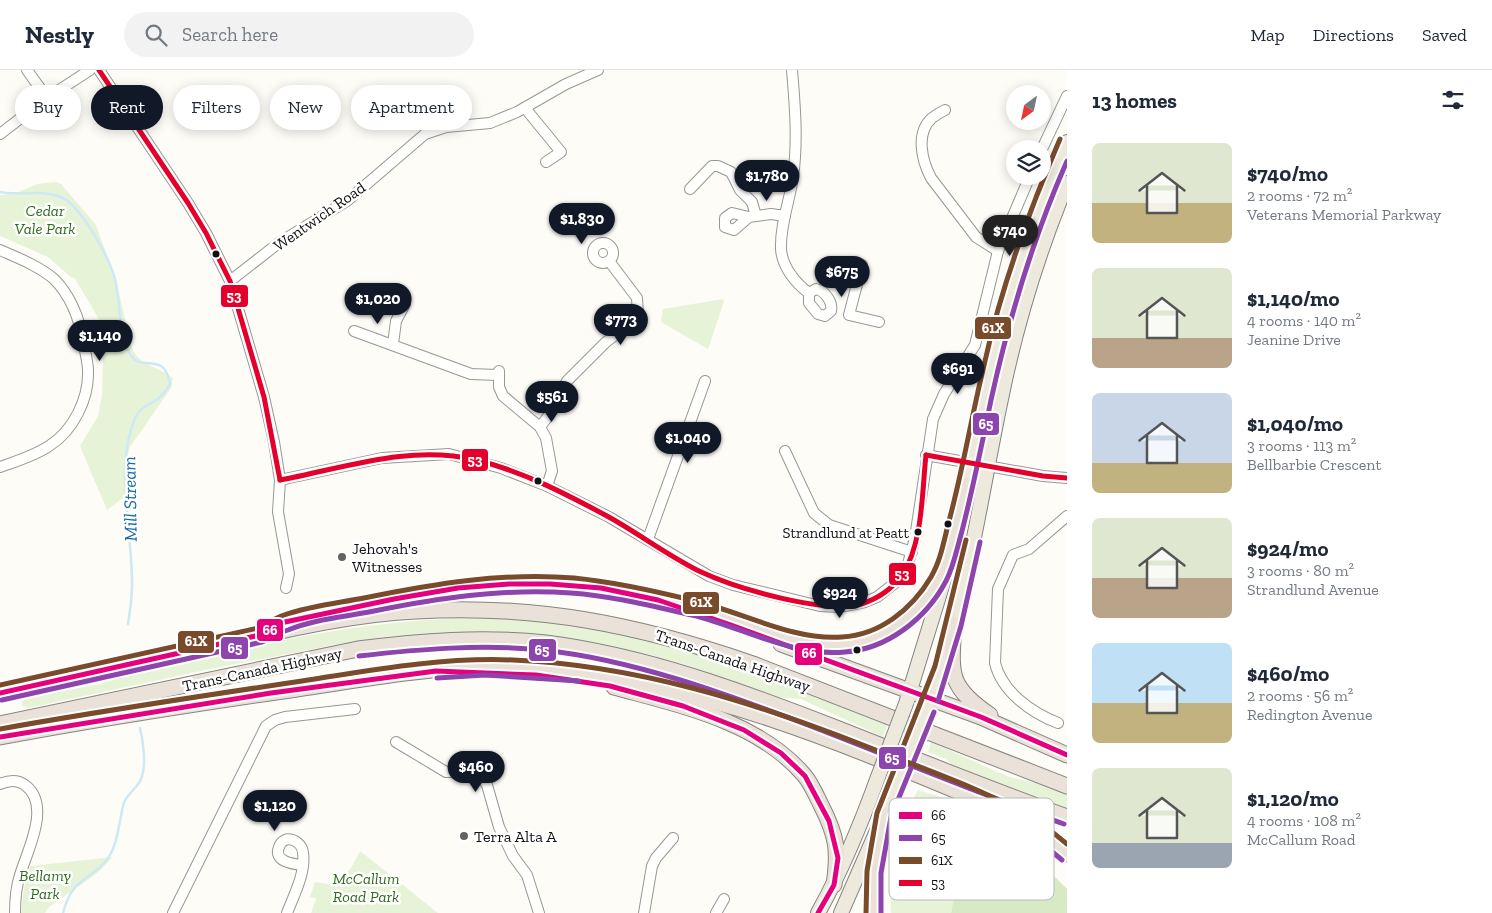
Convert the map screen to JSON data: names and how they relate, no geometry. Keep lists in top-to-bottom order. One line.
{"streets":{"highway":["Trans-Canada Highway"],"street":["Wentwich Road"]},"water":["Mill Stream"],"parks":["Cedar Vale Park","Bellamy Park","McCallum Road Park"],"places":["Strandlund at Peatt","Jehovah's Witnesses","Terra Alta A"],"lines":["transit line 53","transit line 61X","transit line 65","transit line 66"],"legend":["66","65","61X","53"],"north":"bottom left","page":{"header":"Nestly","search":"Search here","nav":["Map","Directions","Saved"],"heading":"13 homes","chip":["Buy","Rent","Filters","New","Apartment"],"list":[{"name":"$740/mo","note":"2 rooms · 72 m² · Veterans Memorial Parkway"},{"name":"$1,140/mo","note":"4 rooms · 140 m² · Jeanine Drive"},{"name":"$1,040/mo","note":"3 rooms · 113 m² · Bellbarbie Crescent"},{"name":"$924/mo","note":"3 rooms · 80 m² · Strandlund Avenue"},{"name":"$460/mo","note":"2 rooms · 56 m² · Redington Avenue"},{"name":"$1,120/mo","note":"4 rooms · 108 m² · McCallum Road"}],"price":["$1,780","$1,830","$740","$675","$1,020","$773","$1,140","$691","$561","$1,040","$924","$460","$1,120"]}}
